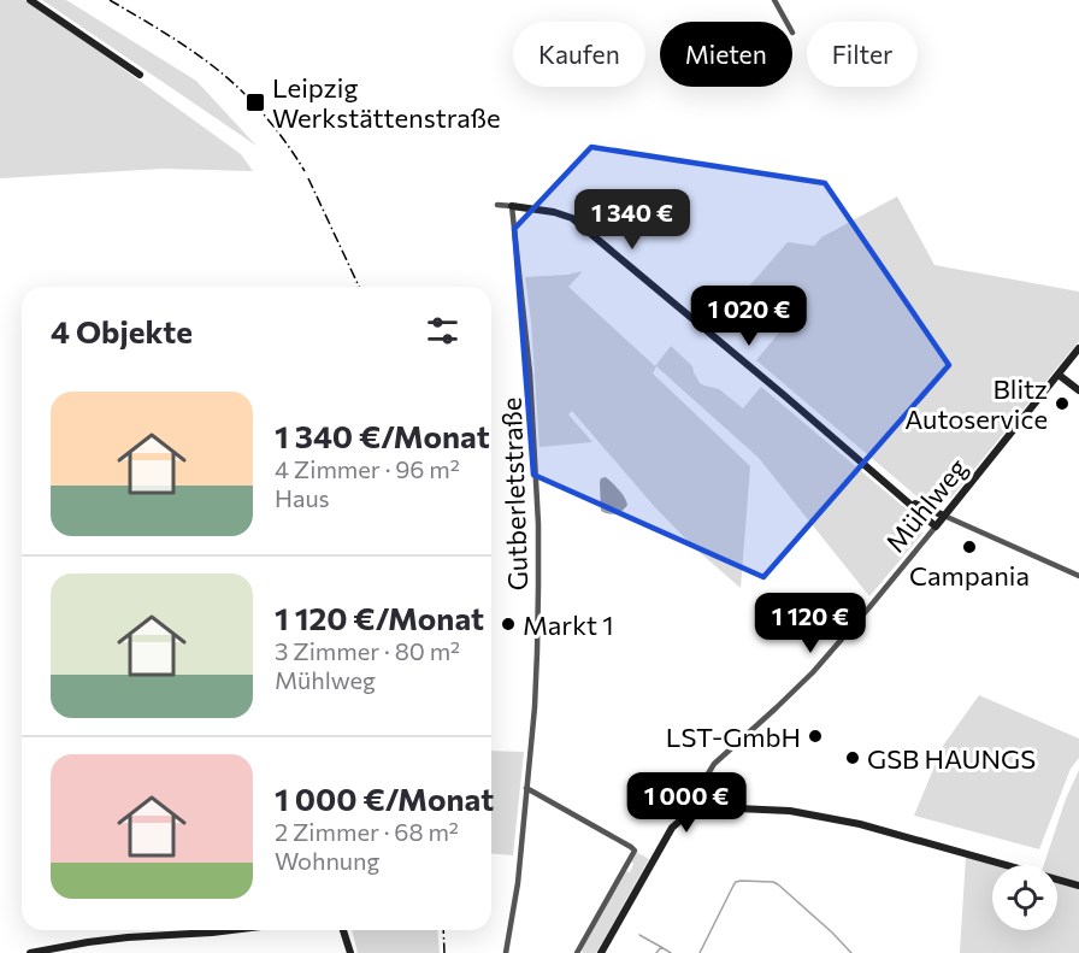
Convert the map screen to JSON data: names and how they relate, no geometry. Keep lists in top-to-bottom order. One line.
{"streets":{"street":["Gutberletstraße","Mühlweg"]},"places":{"transit":["Leipzig Werkstättenstraße"],"other":["Blitz Autoservice","Campania","Markt 1","LST-GmbH","GSB HAUNGS"]},"page":{"chip":["Kaufen","Mieten","Filter"],"price":["1 340 €","1 020 €","1 120 €","1 000 €"],"heading":"4 Objekte","list":[{"name":"1 340 €/Monat","note":"4 Zimmer · 96 m² · Haus"},{"name":"1 120 €/Monat","note":"3 Zimmer · 80 m² · Mühlweg"},{"name":"1 000 €/Monat","note":"2 Zimmer · 68 m² · Wohnung"}]}}
